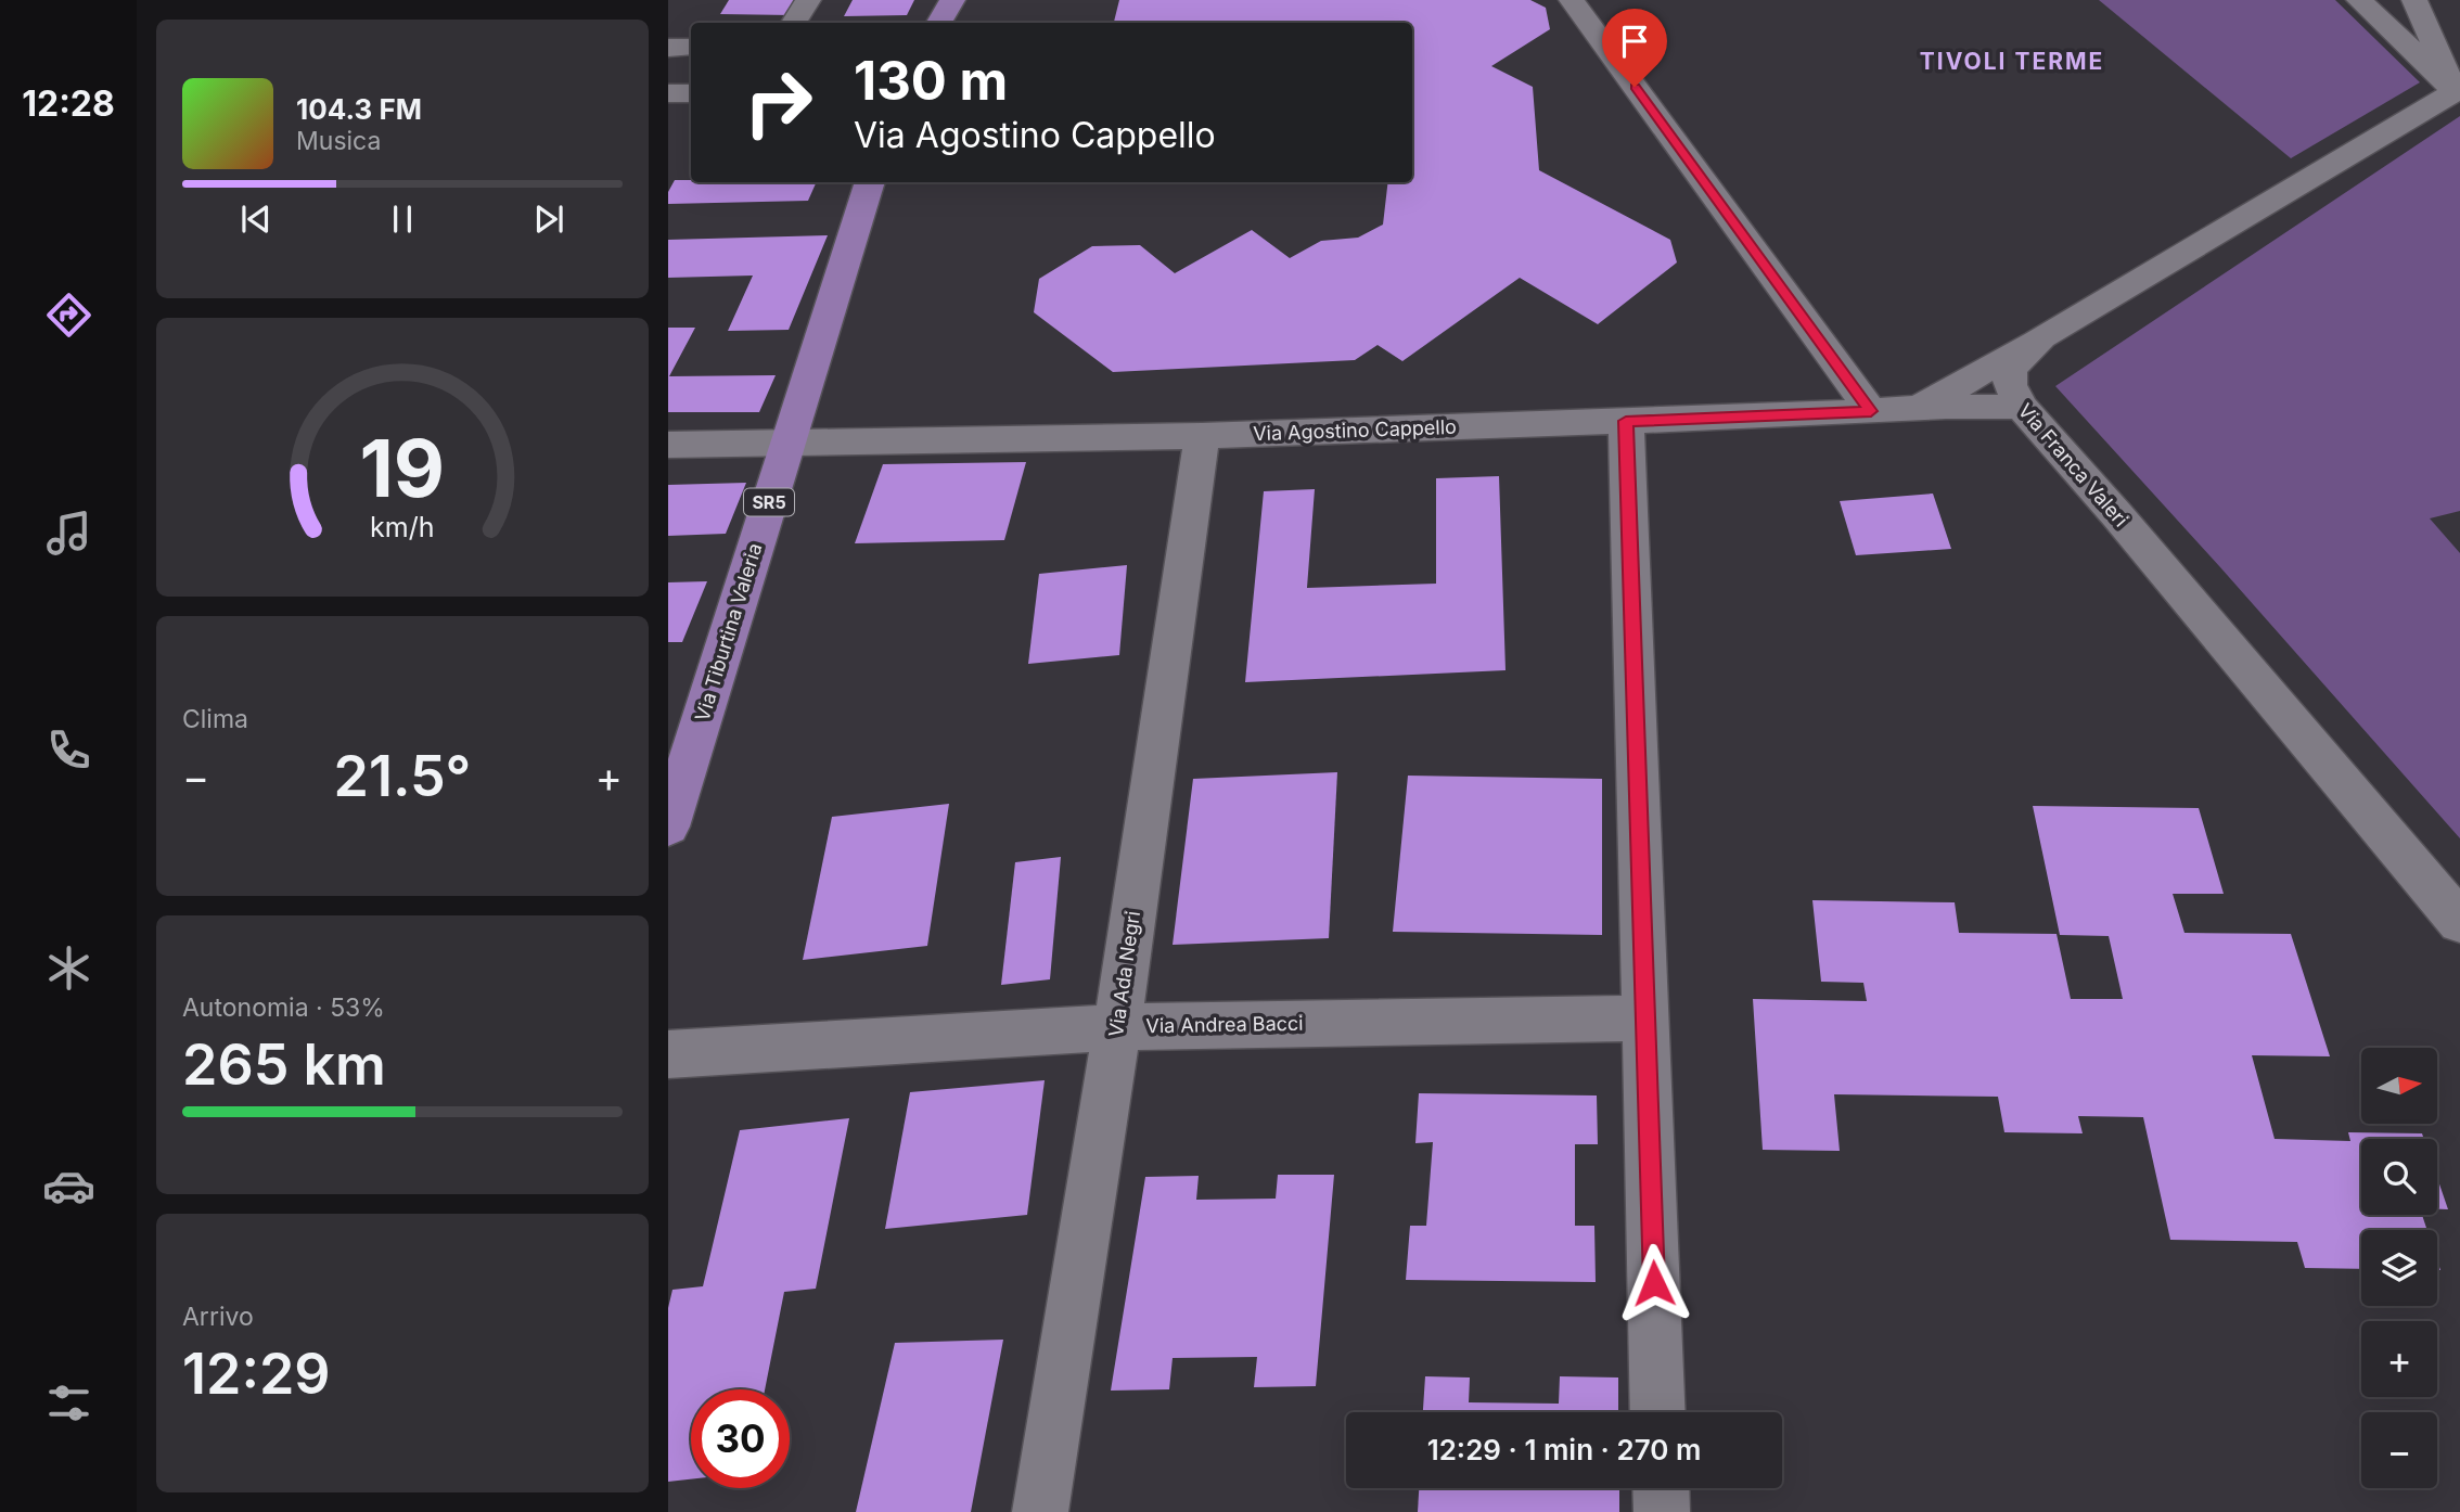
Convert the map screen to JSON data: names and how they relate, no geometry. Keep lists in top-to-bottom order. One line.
{"streets":{"main road":["SR5","Via Tiburtina Valeria"],"street":["Via Agostino Cappello","Via Franca Valeri","Via Ada Negri","Via Andrea Bacci"]},"crossings":[["Via Agostino Cappello","Via Franca Valeri"],["Via Agostino Cappello","Via Tiburtina Valeria"],["Via Agostino Cappello","Via Ada Negri"],["Via Ada Negri","Via Andrea Bacci"]],"districts":["TIVOLI TERME"],"north":"right","page":{"tabs":"12:28","turn":["130 m","Via Agostino Cappello"],"song":["104.3 FM","Musica"],"tile":["Clima",["Autonomia · 53%","265 km"],["Arrivo","12:29"]],"heat":["−","21.5°","+"],"map_buttons":["+","−"],"limit":"30","trip":"12:29 · 1 min · 270 m","gauge":["19","km/h"]}}
